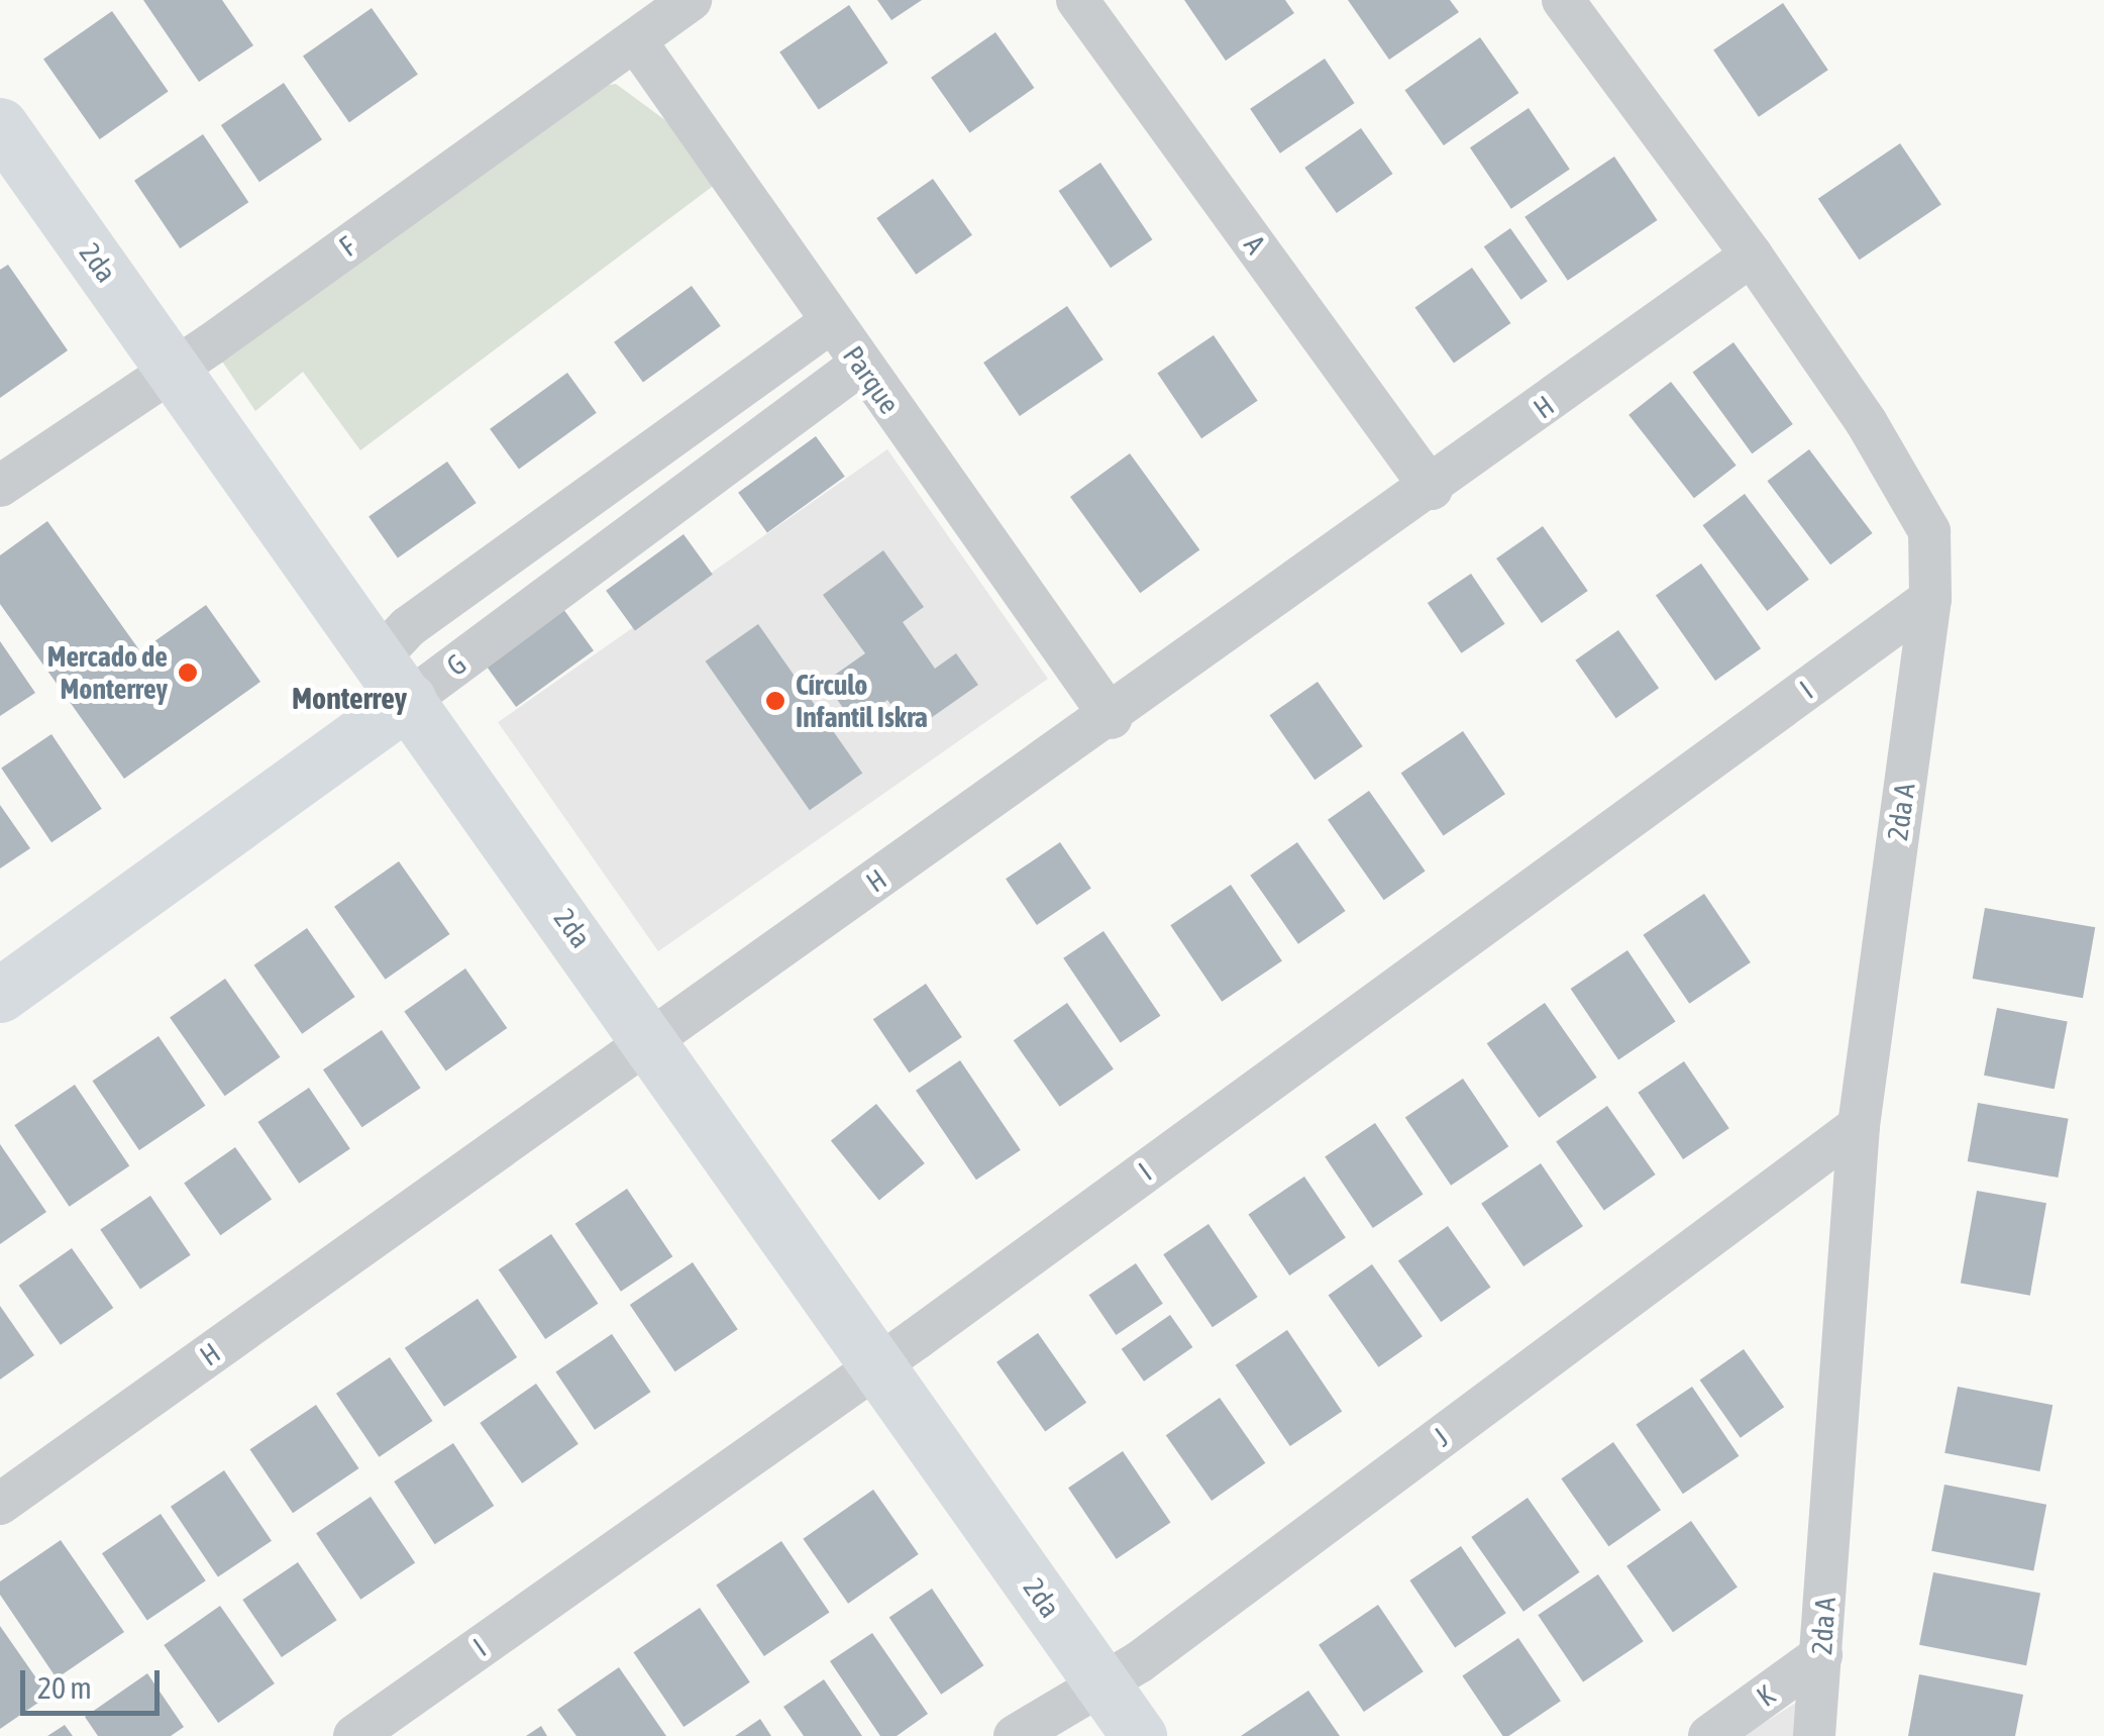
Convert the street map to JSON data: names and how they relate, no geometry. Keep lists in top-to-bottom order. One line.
{"streets":{"street":["A","F","2da","Parque","H","G","I","2da A","J","K"]},"crossings":[["A","H"],["F","2da"],["F","Parque"],["2da","H"],["2da","G"],["2da","I"],["2da","J"],["Parque","H"],["Parque","G"],["H","2da A"],["I","2da A"],["2da A","J"],["2da A","K"]],"districts":["Monterrey"],"places":["Mercado de Monterrey","Círculo Infantil Iskra"],"scale_bar":"20 m"}
